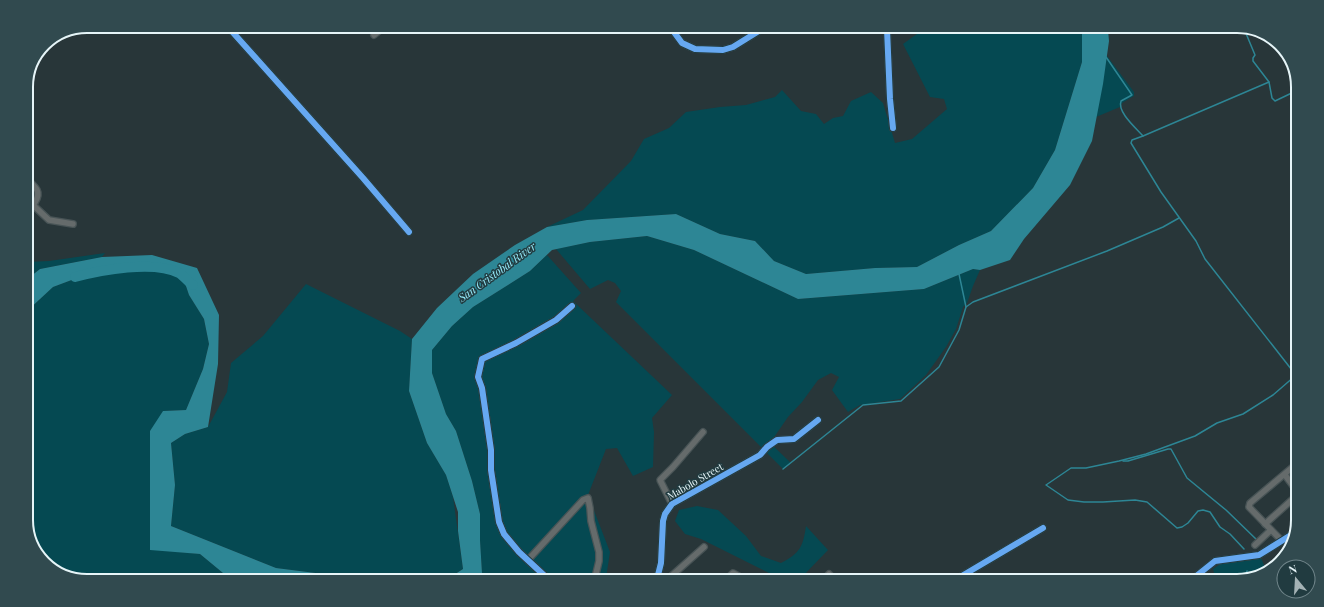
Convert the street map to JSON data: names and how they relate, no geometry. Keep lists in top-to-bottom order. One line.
{"streets":{"street":["Mabolo Street"]},"water":["San Cristobal River"],"north":"top"}
